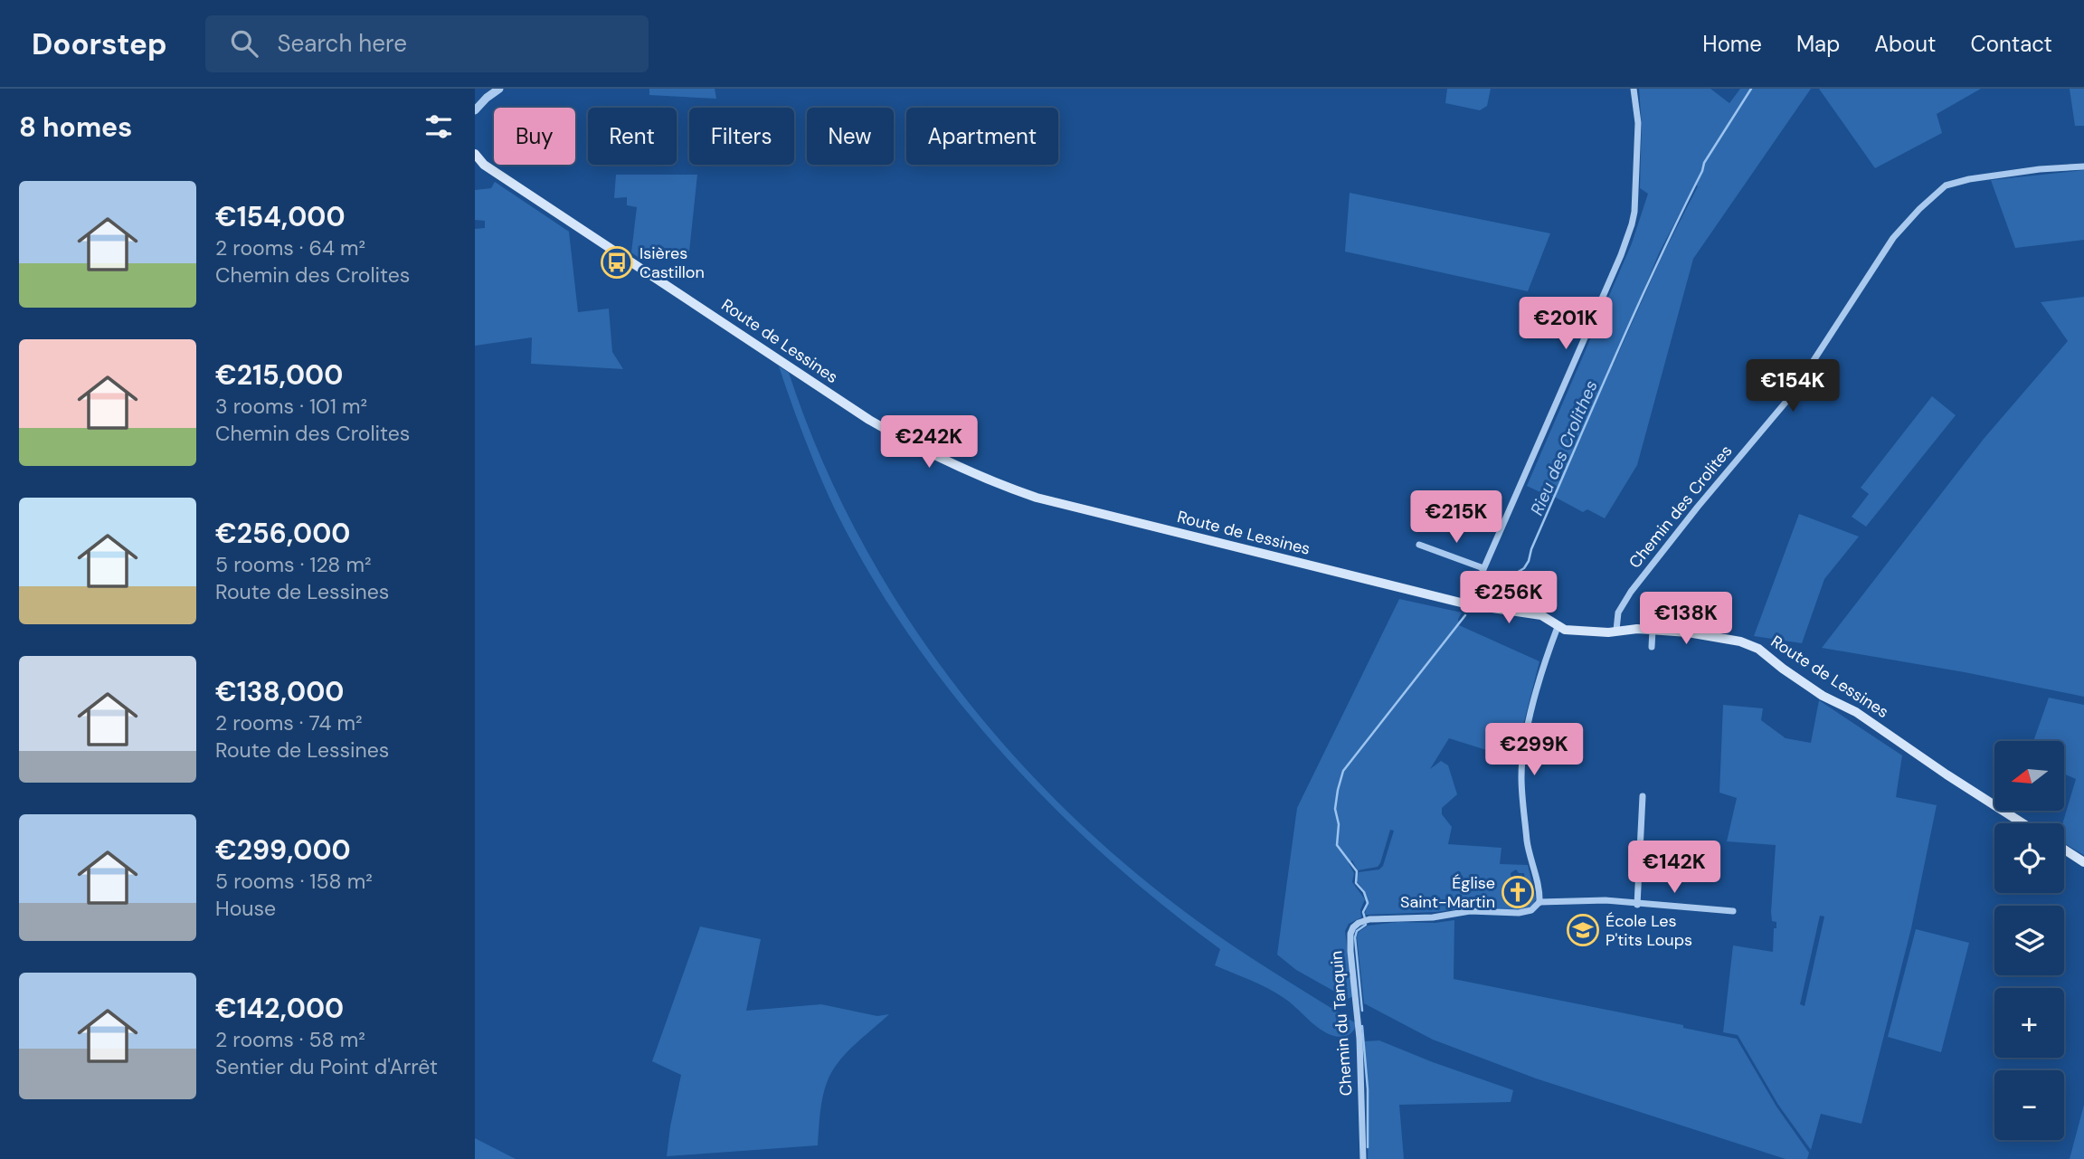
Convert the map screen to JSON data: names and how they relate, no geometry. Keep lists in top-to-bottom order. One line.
{"streets":{"main road":["Route de Lessines"],"street":["Chemin des Crolites","Chemin du Tanquin"]},"crossings":[["Route de Lessines","Chemin des Crolites"]],"water":["Rieu des Crolithes"],"places":{"bus stop":["Isières Castillon"],"church":["Église Saint-Martin"],"school or university":["École Les P'tits Loups"]},"north":"left","page":{"header":"Doorstep","search":"Search here","nav":["Home","Map","About","Contact"],"heading":"8 homes","chip":["Buy","Rent","Filters","New","Apartment"],"list":[{"name":"€154,000","note":"2 rooms · 64 m² · Chemin des Crolites"},{"name":"€215,000","note":"3 rooms · 101 m² · Chemin des Crolites"},{"name":"€256,000","note":"5 rooms · 128 m² · Route de Lessines"},{"name":"€138,000","note":"2 rooms · 74 m² · Route de Lessines"},{"name":"€299,000","note":"5 rooms · 158 m² · House"},{"name":"€142,000","note":"2 rooms · 58 m² · Sentier du Point d'Arrêt"}],"price":["€201K","€154K","€242K","€215K","€256K","€138K","€299K","€142K"],"map_buttons":["+","−"]}}
